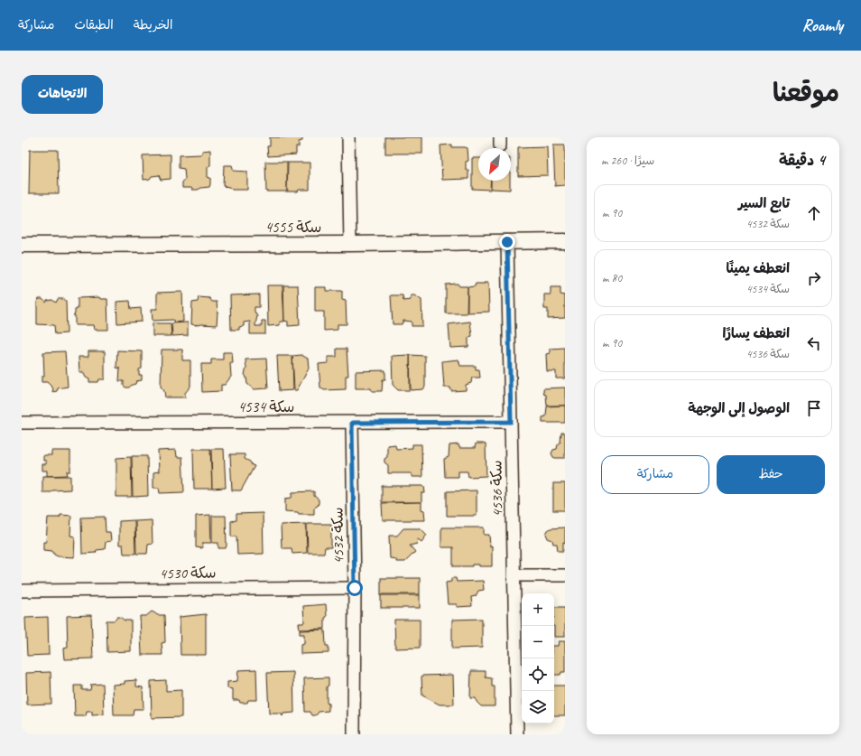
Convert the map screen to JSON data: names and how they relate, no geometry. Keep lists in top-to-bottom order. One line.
{"streets":{"street":["سكة 4555","سكة 4534","سكة 4536","سكة 4532","سكة 4530"]},"crossings":[["سكة 4555","سكة 4536"],["سكة 4534","سكة 4536"],["سكة 4534","سكة 4532"],["سكة 4532","سكة 4530"]],"north":"bottom left","page":{"header":"Roamly","nav":["الخريطة","الطبقات","مشاركة"],"title":"موقعنا","buttons":["الاتجاهات",["حفظ","مشاركة"]],"heading":["4 دقيقة","سيرًا · 260 m"],"list":[["تابع السير","سكة 4532","90 m"],["انعطف يمينًا","سكة 4534","80 m"],["انعطف يسارًا","سكة 4536","90 m"],"الوصول إلى الوجهة"],"map_buttons":["+","−"]}}
